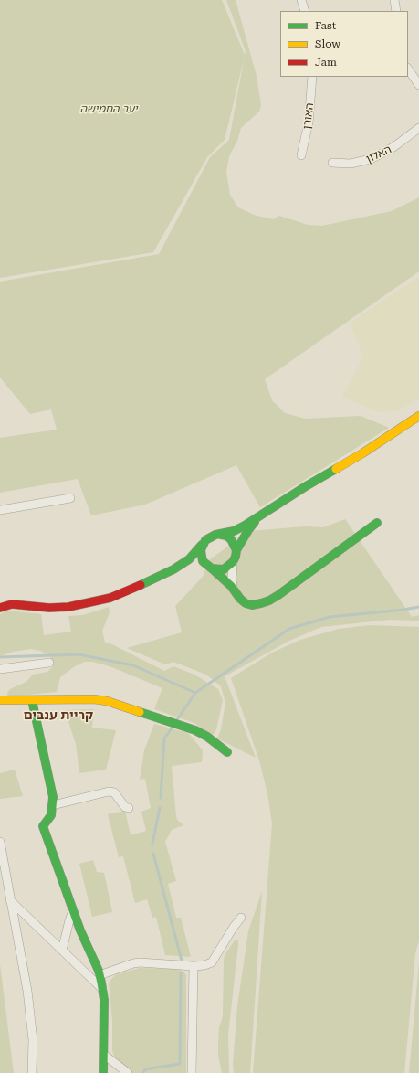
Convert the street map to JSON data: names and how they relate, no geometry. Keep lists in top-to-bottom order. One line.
{"streets":{"street":["האורן","האלון"]},"districts":["קריית ענבים"],"parks":["יער החמישה"],"legend":["Fast","Slow","Jam"]}
